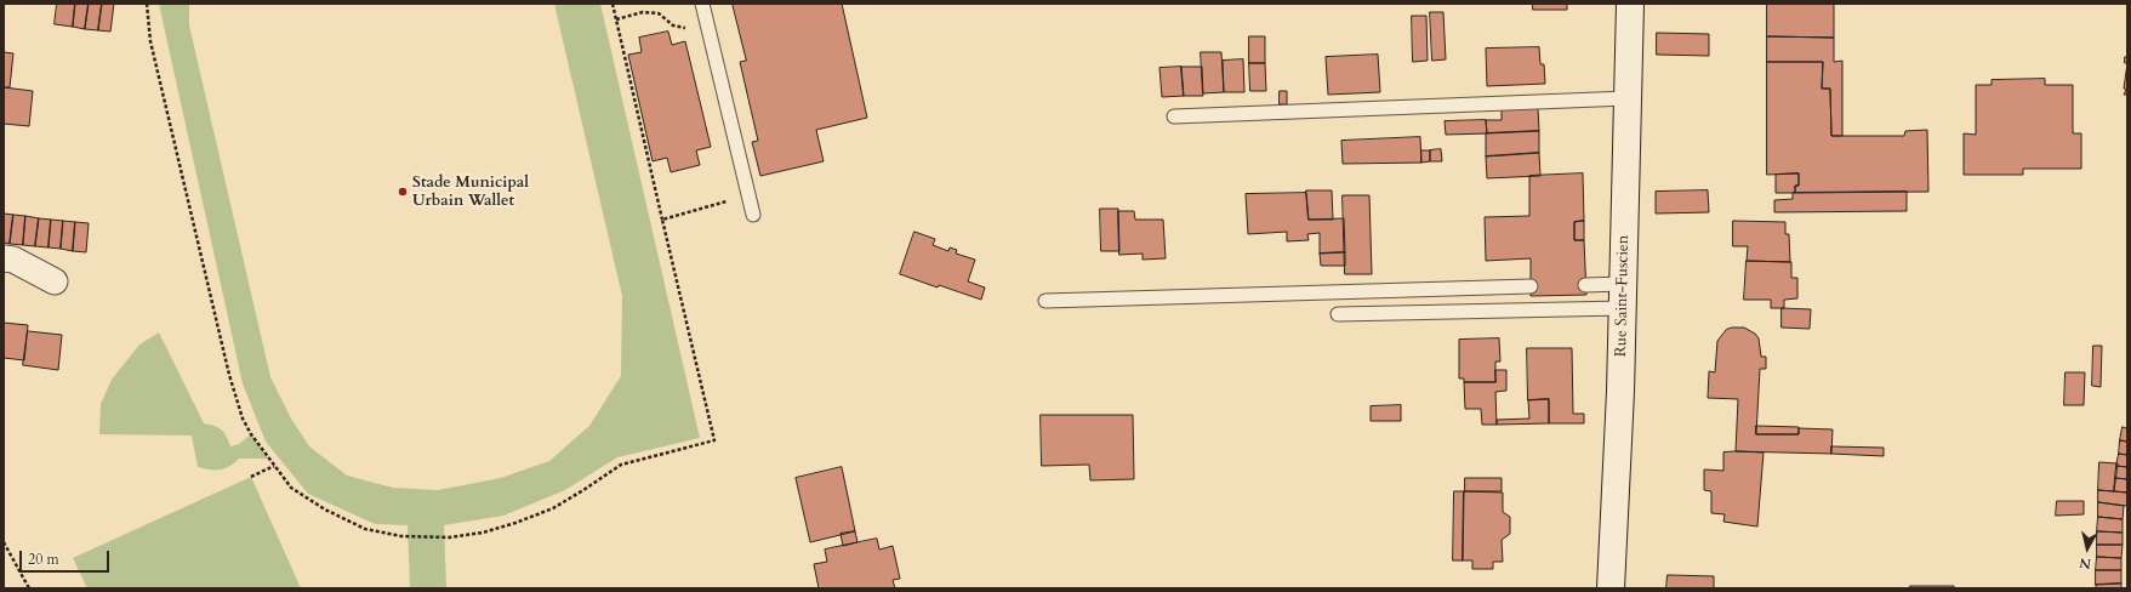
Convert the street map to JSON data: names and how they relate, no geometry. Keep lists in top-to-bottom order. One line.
{"streets":{"main road":["Rue Saint-Fuscien"]},"places":["Stade Municipal Urbain Wallet"],"scale_bar":"20 m","north":"bottom"}
